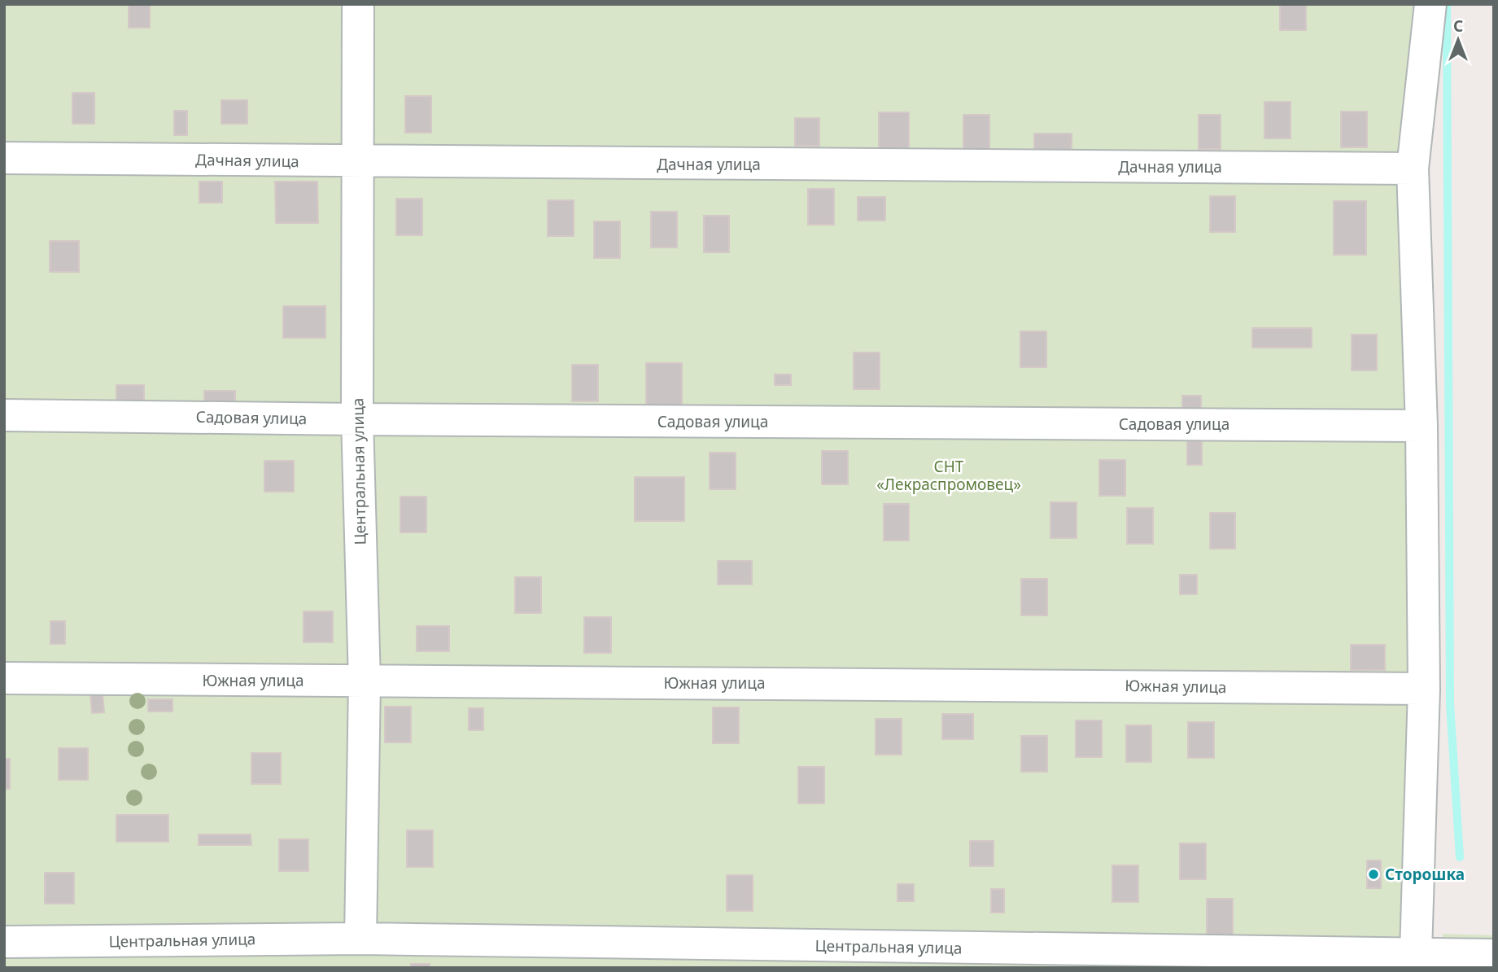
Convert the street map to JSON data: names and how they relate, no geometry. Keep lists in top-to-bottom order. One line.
{"streets":{"street":["Дачная улица","Садовая улица","Центральная улица","Южная улица"]},"crossings":[["Дачная улица","Центральная улица"],["Садовая улица","Центральная улица"],["Центральная улица","Южная улица"]],"parks":["СНТ «Лекраспромовец»"],"places":["Сторошка"],"north":"top"}
